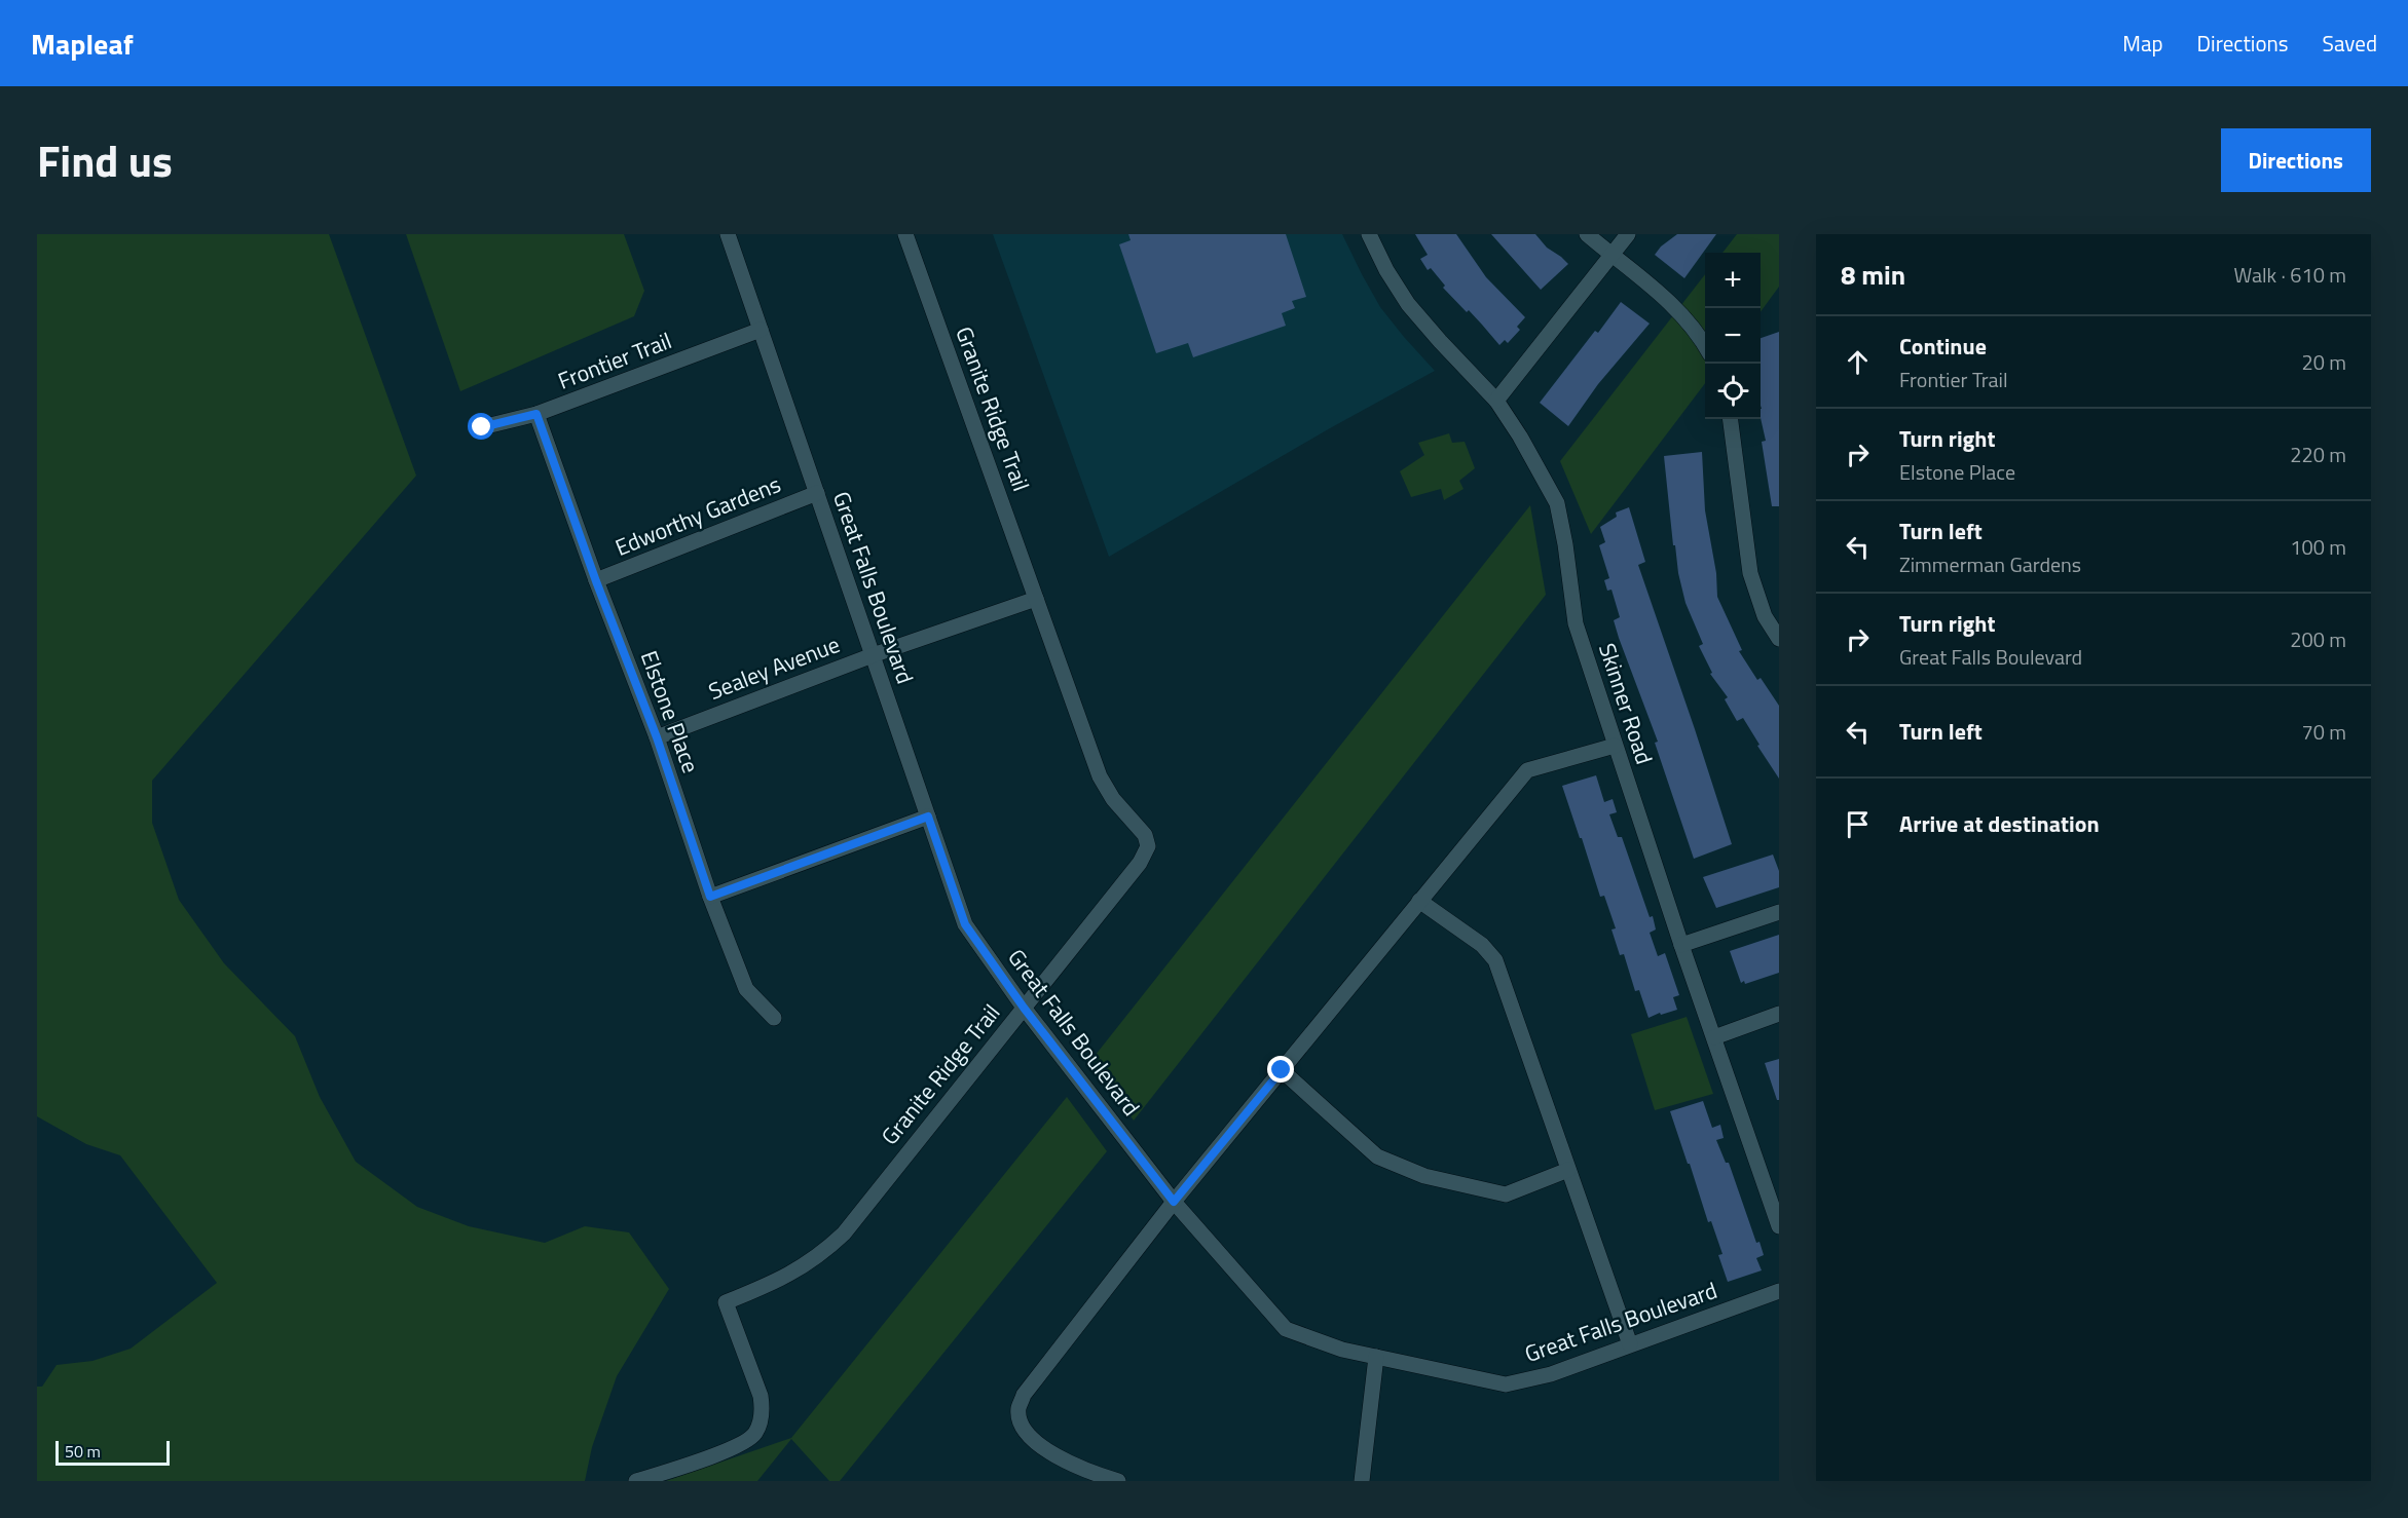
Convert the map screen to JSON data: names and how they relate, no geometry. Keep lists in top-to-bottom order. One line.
{"streets":{"street":["Frontier Trail","Granite Ridge Trail","Edworthy Gardens","Great Falls Boulevard","Sealey Avenue","Skinner Road","Elstone Place"]},"crossings":[["Frontier Trail","Great Falls Boulevard"],["Frontier Trail","Elstone Place"],["Granite Ridge Trail","Great Falls Boulevard"],["Edworthy Gardens","Great Falls Boulevard"],["Edworthy Gardens","Elstone Place"],["Great Falls Boulevard","Sealey Avenue"],["Sealey Avenue","Elstone Place"]],"scale_bar":"50 m","page":{"header":"Mapleaf","nav":["Map","Directions","Saved"],"title":"Find us","buttons":"Directions","heading":["8 min","Walk · 610 m"],"map_buttons":["+","−"],"list":[["Continue","Frontier Trail","20 m"],["Turn right","Elstone Place","220 m"],["Turn left","Zimmerman Gardens","100 m"],["Turn right","Great Falls Boulevard","200 m"],["Turn left","70 m"],"Arrive at destination"],"scale":"50 m"}}
